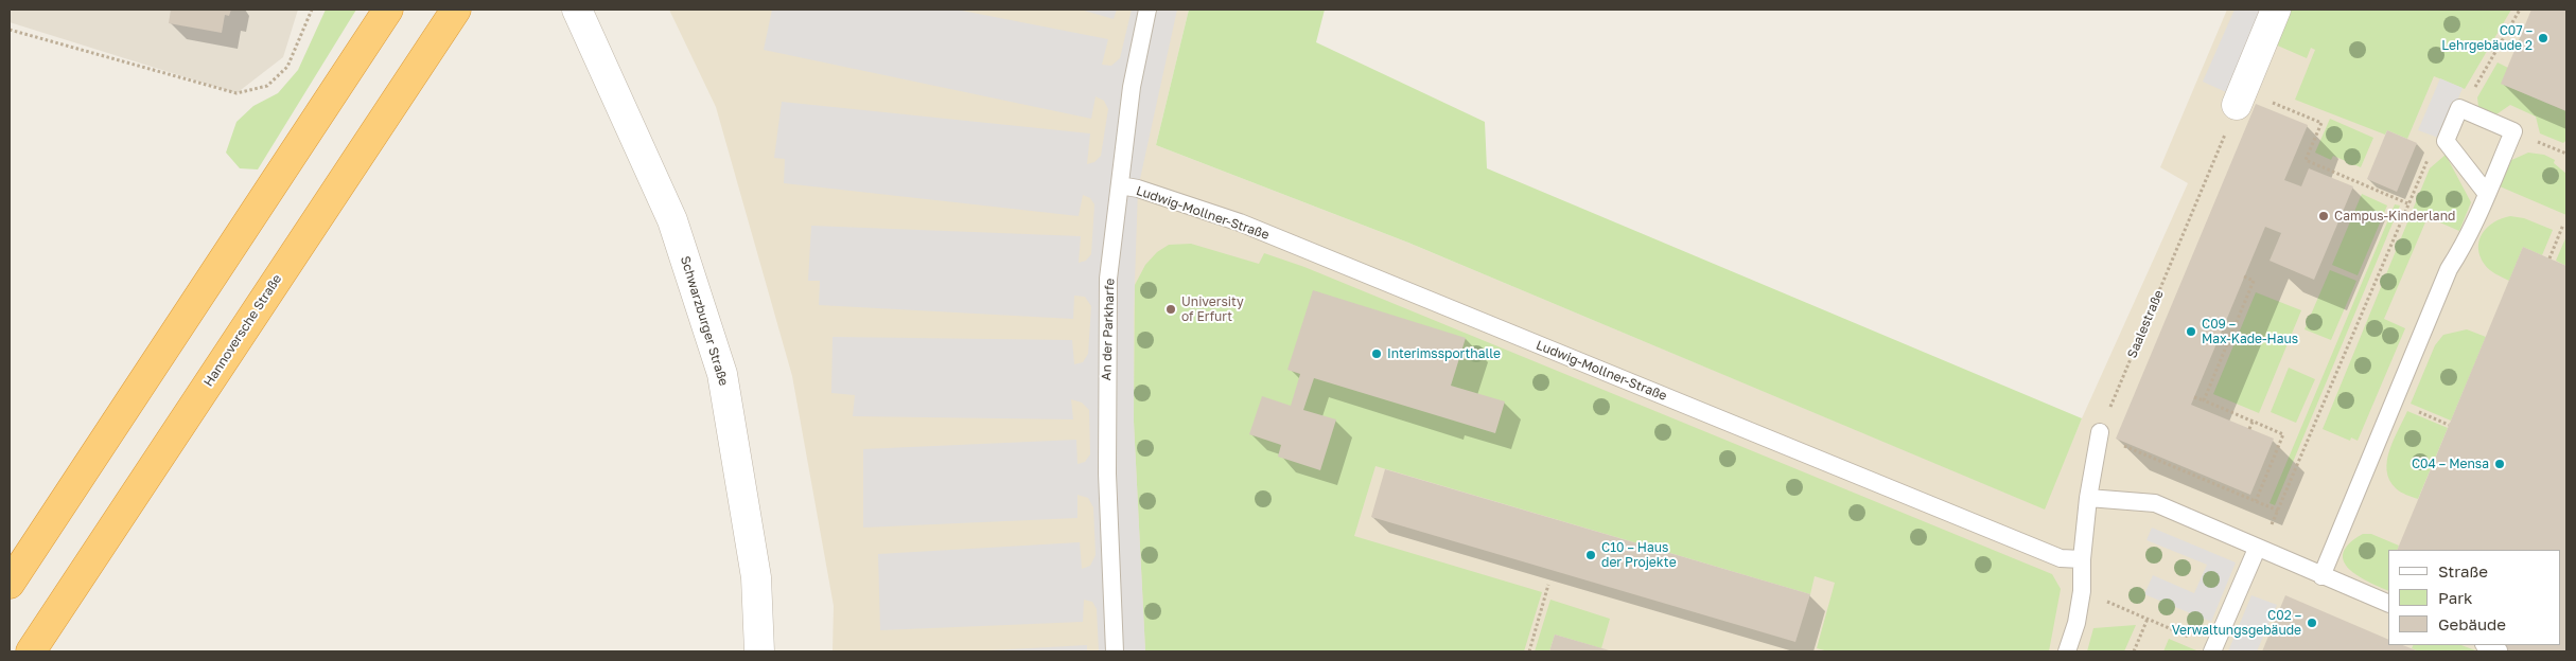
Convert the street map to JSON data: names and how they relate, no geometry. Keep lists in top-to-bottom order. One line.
{"streets":{"highway":["Hannoversche Straße"],"street":["Schwarzburger Straße"],"lane":["Ludwig-Mollner-Straße","An der Parkharfe"],"path":["Saalestraße"]},"crossings":[["Ludwig-Mollner-Straße","An der Parkharfe"]],"places":["C07 – Lehrgebäude 2","Campus-Kinderland","University of Erfurt","C09 – Max-Kade-Haus","Interimssporthalle","C04 – Mensa","C10 – Haus der Projekte","C02 – Verwaltungsgebäude"],"legend":["Straße","Park","Gebäude"]}
